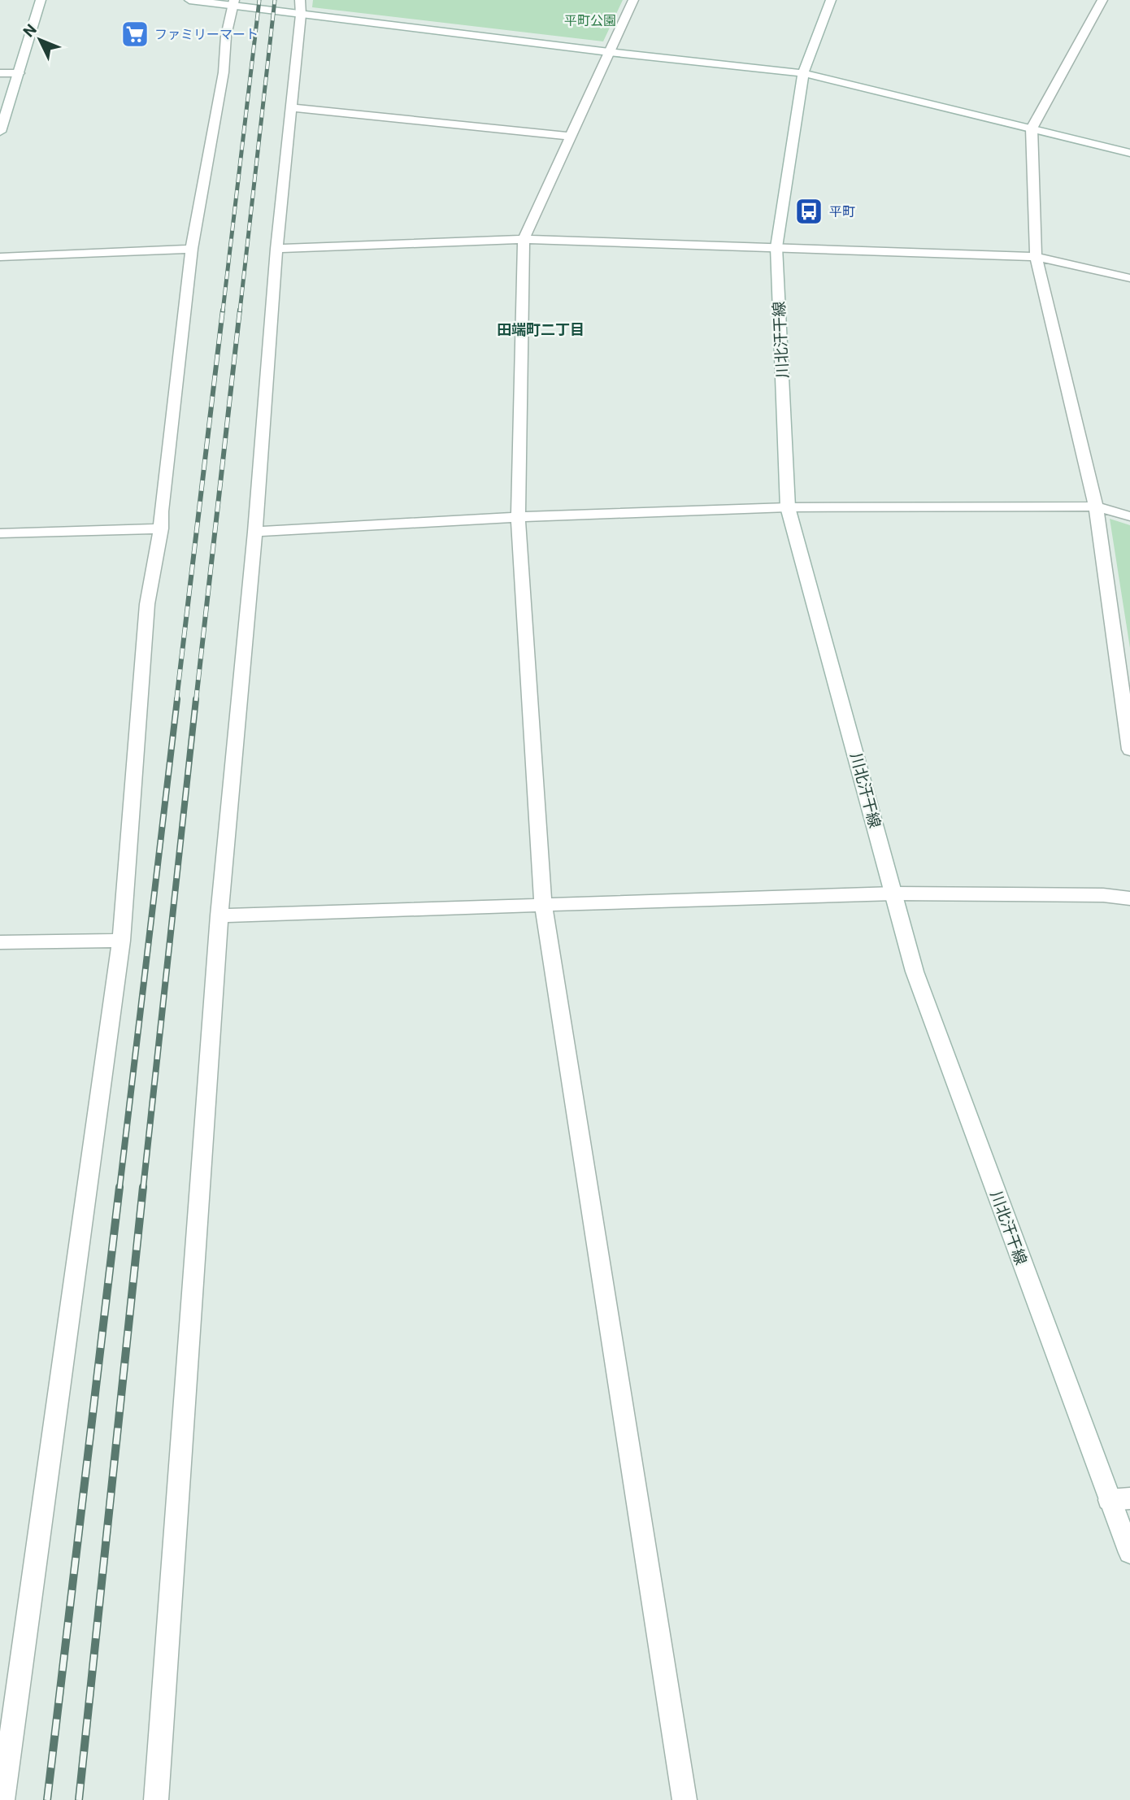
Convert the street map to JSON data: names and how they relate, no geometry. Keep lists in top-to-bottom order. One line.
{"streets":{"street":["川北汗干線"]},"districts":["田端町二丁目"],"parks":["平町公園"],"places":{"supermarket":["ファミリーマート"],"bus stop":["平町"]},"north":"top left"}
